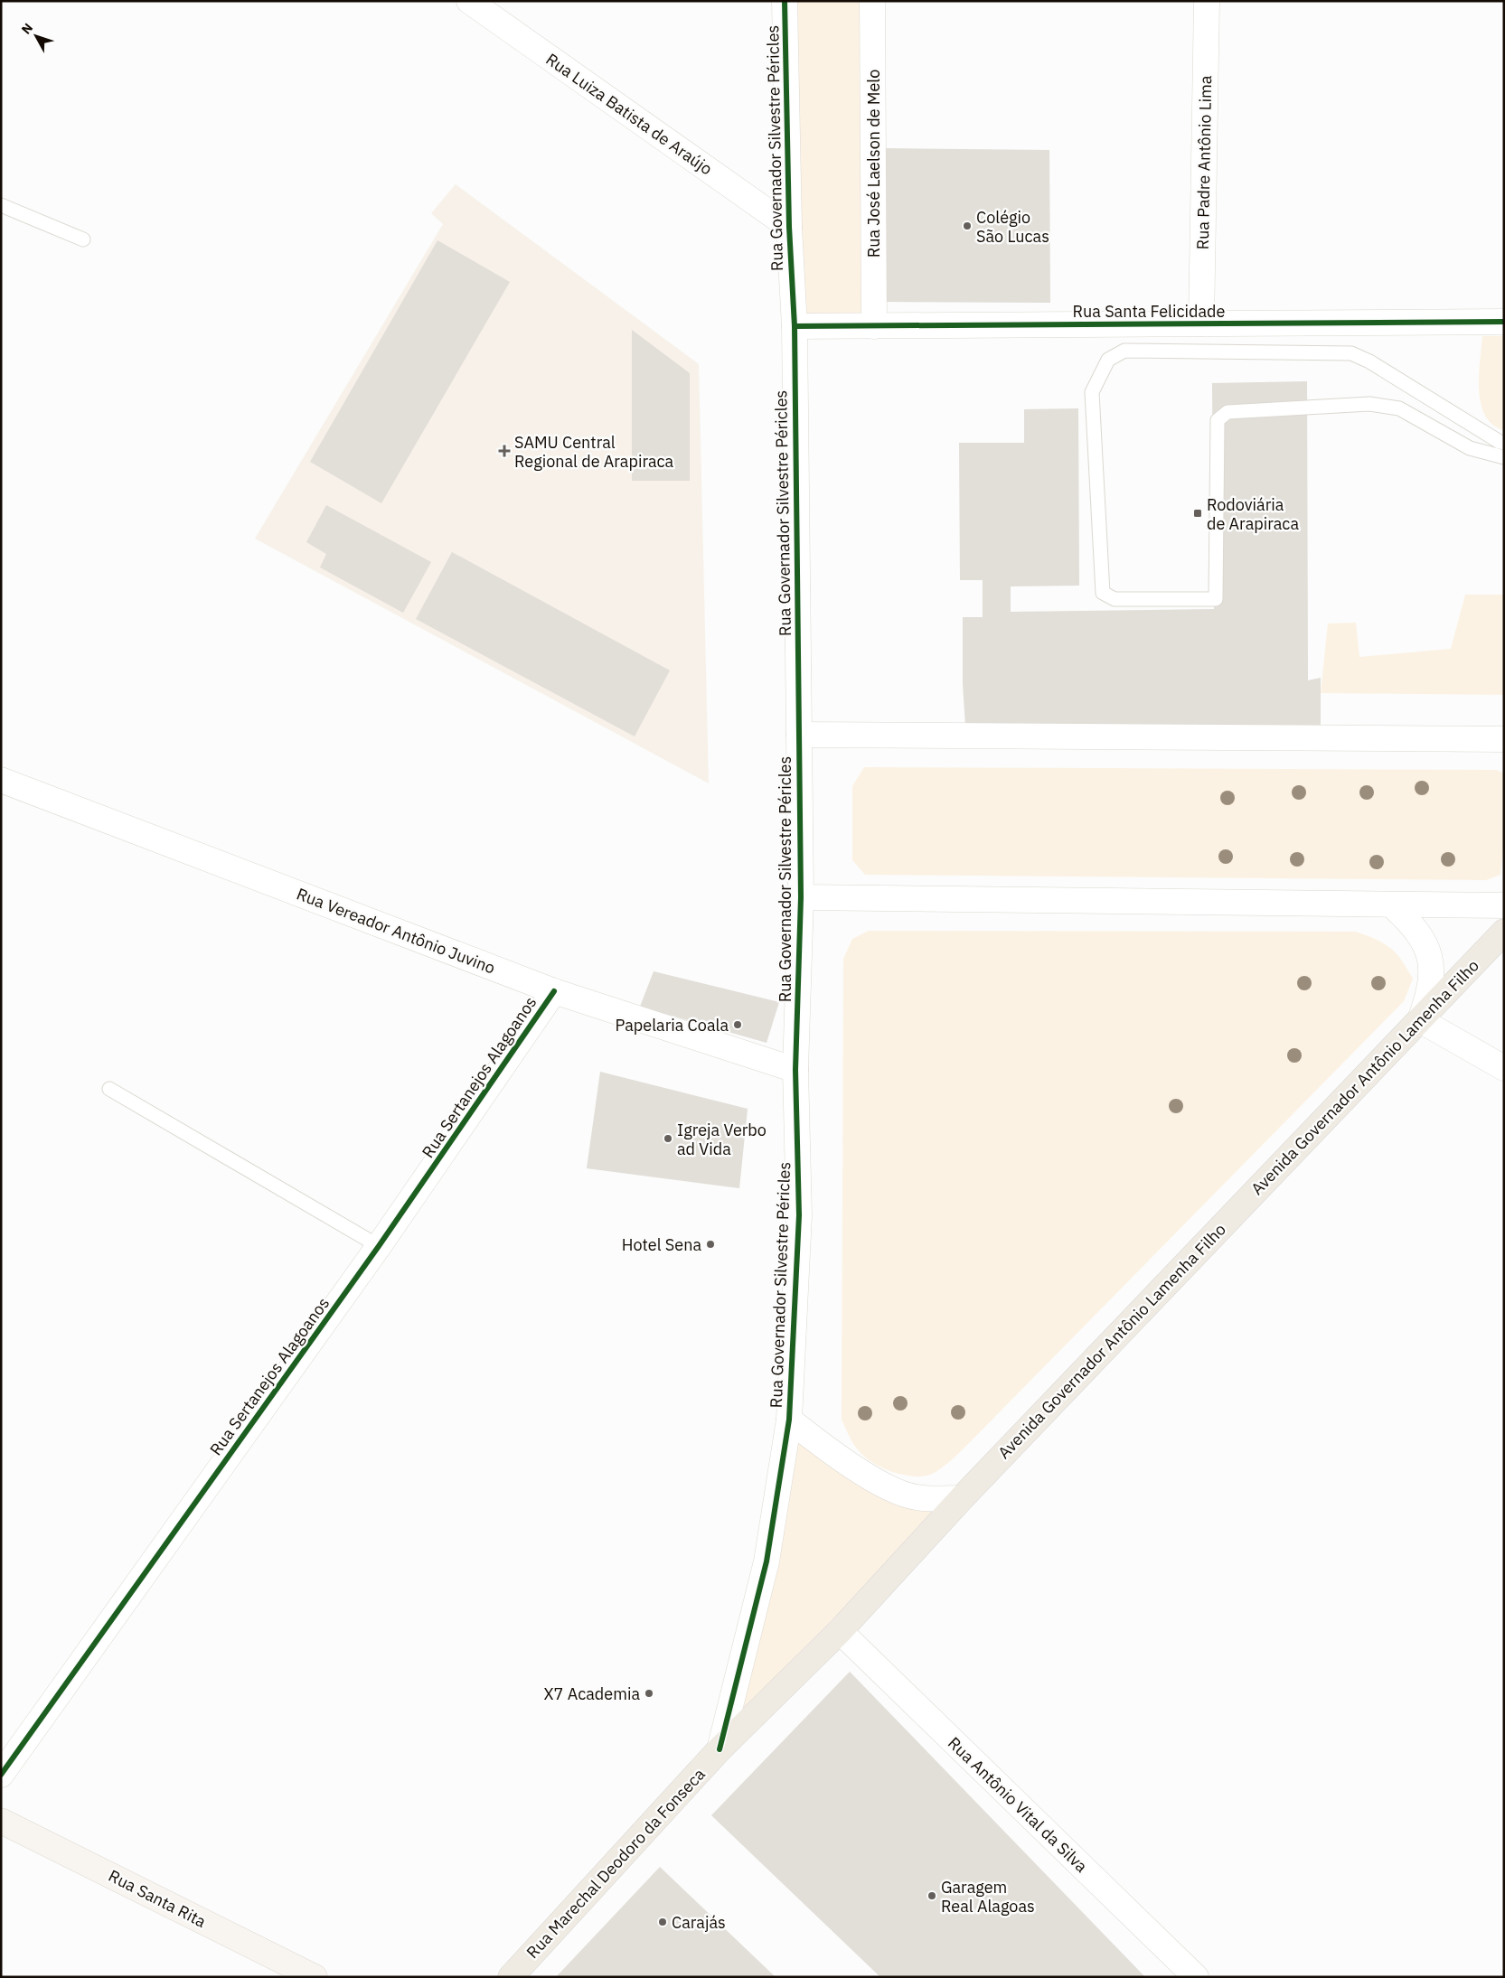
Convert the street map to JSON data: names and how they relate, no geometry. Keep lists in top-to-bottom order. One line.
{"streets":{"main road":["Avenida Governador Antônio Lamenha Filho","Rua Marechal Deodoro da Fonseca"],"street":["Rua Luiza Batista de Araújo","Rua Governador Silvestre Péricles","Rua Padre Antônio Lima","Rua José Laelson de Melo","Rua Santa Felicidade","Rua Vereador Antônio Juvino","Rua Sertanejos Alagoanos","Rua Antônio Vital da Silva","Rua Santa Rita"]},"crossings":[["Rua Luiza Batista de Araújo","Rua Governador Silvestre Péricles"],["Rua Governador Silvestre Péricles","Rua Santa Felicidade"],["Rua Governador Silvestre Péricles","Rua Vereador Antônio Juvino"],["Rua Governador Silvestre Péricles","Avenida Governador Antônio Lamenha Filho"],["Rua Governador Silvestre Péricles","Rua Marechal Deodoro da Fonseca"],["Rua Padre Antônio Lima","Rua Santa Felicidade"],["Rua José Laelson de Melo","Rua Santa Felicidade"],["Rua Vereador Antônio Juvino","Rua Sertanejos Alagoanos"],["Avenida Governador Antônio Lamenha Filho","Rua Antônio Vital da Silva"],["Avenida Governador Antônio Lamenha Filho","Rua Marechal Deodoro da Fonseca"]],"places":{"other":["Colégio São Lucas","Papelaria Coala","Igreja Verbo ad Vida","Hotel Sena","X7 Academia","Garagem Real Alagoas","Carajás"],"health":["SAMU Central Regional de Arapiraca"],"transit":["Rodoviária de Arapiraca"]},"north":"top left"}
